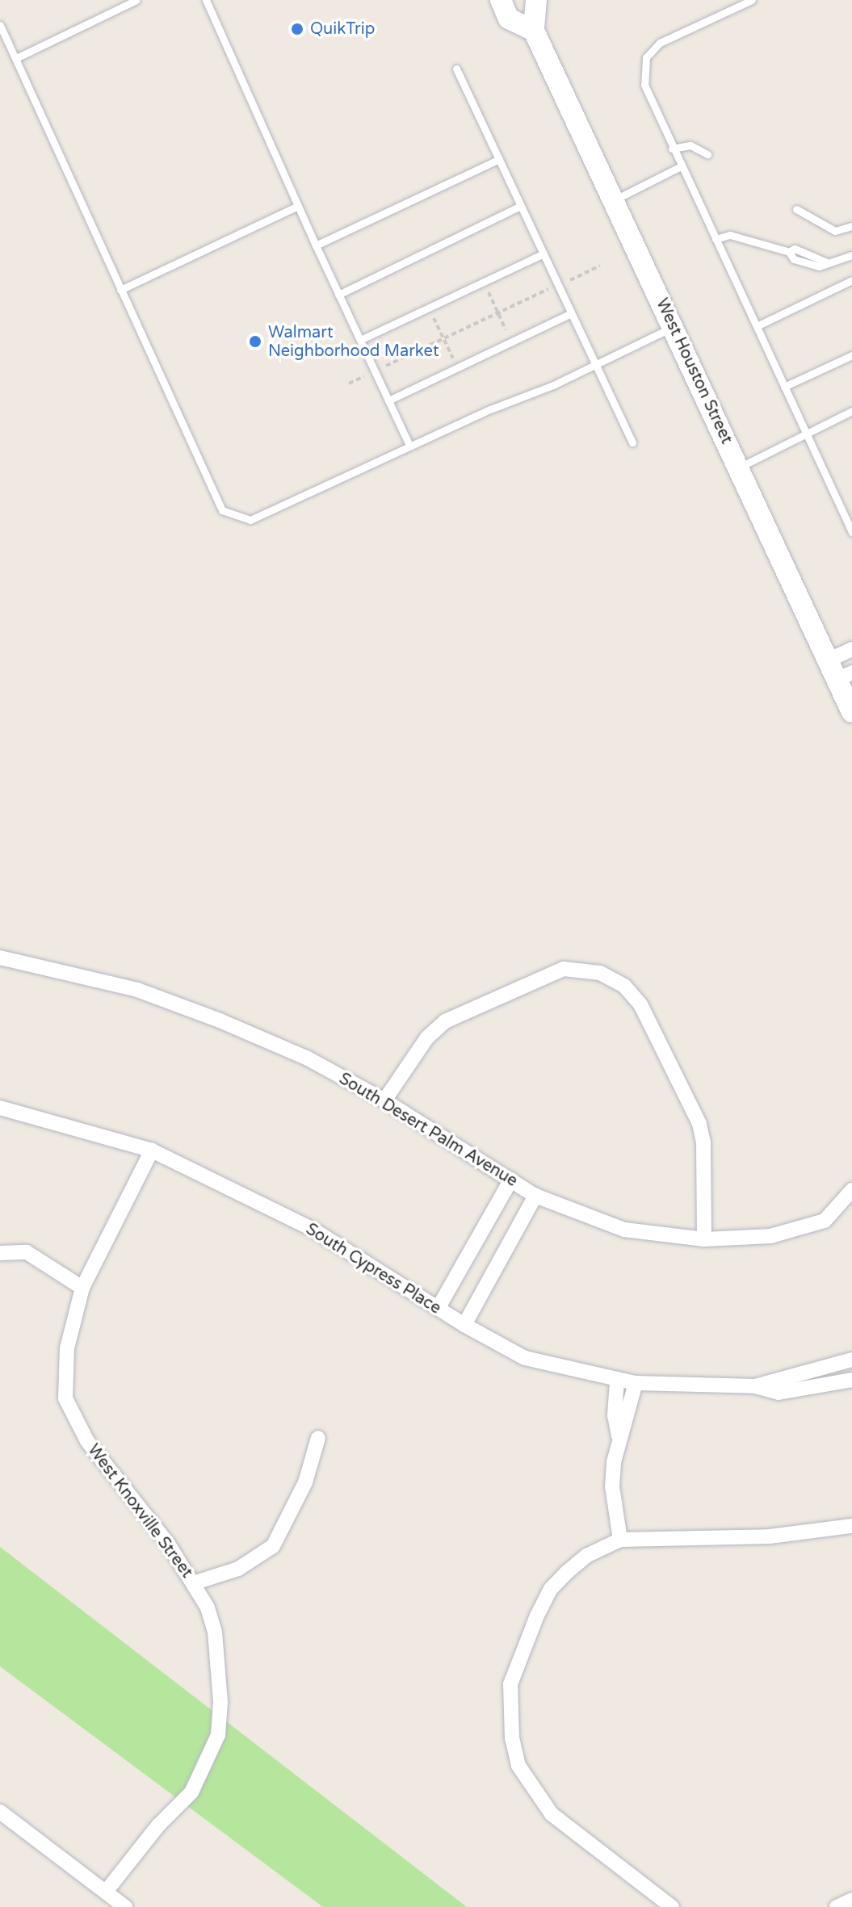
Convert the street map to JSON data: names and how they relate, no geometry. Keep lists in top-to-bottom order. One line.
{"streets":{"main road":["West Houston Street"],"street":["South Desert Palm Avenue","South Cypress Place","West Knoxville Street"]},"crossings":[["South Cypress Place","West Knoxville Street"]],"places":["QuikTrip","Walmart Neighborhood Market"]}
